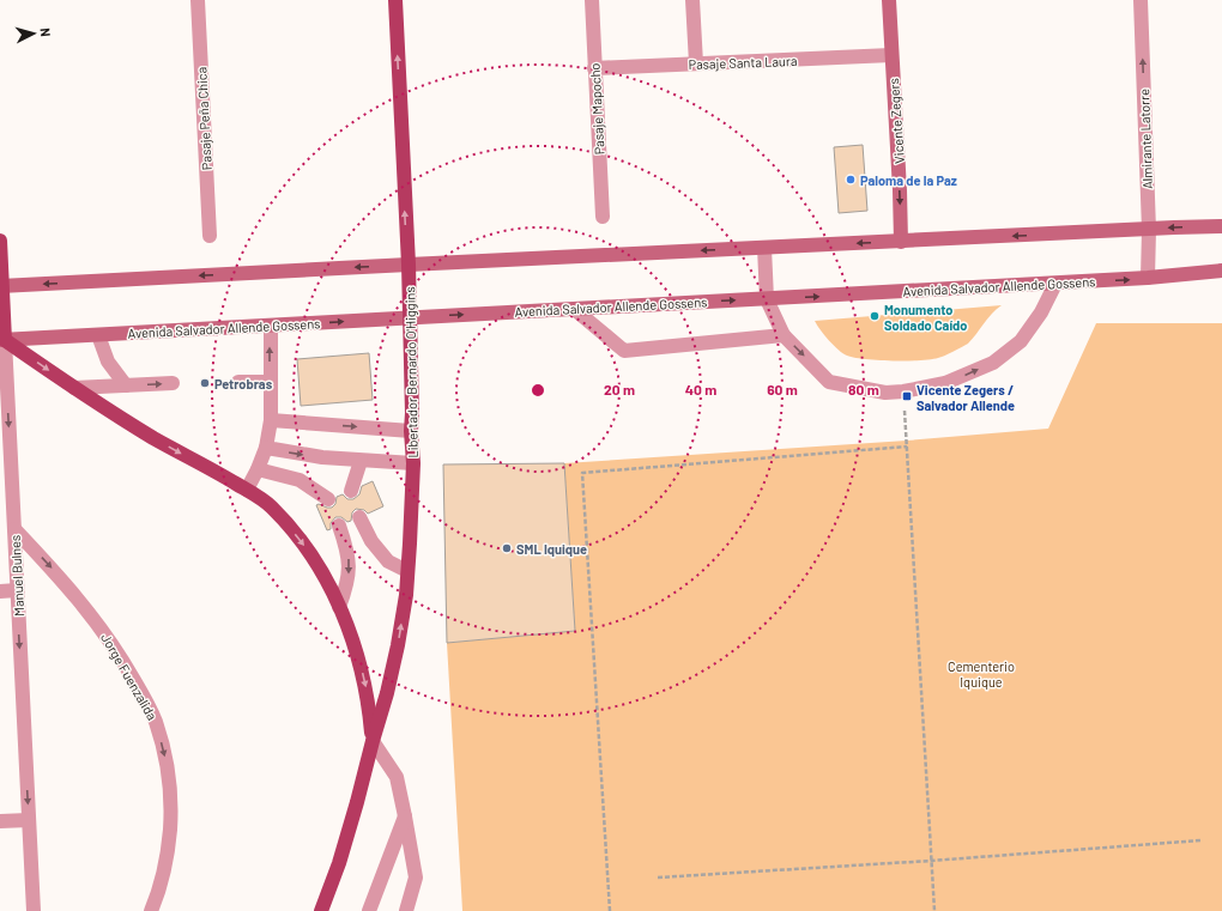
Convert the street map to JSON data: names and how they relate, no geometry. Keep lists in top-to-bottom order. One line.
{"streets":{"main road":["Vicente Zegers","Avenida Salvador Allende Gossens","Libertador Bernardo O'Higgins","Manuel Bulnes"],"street":["Pasaje Santa Laura","Pasaje Mapocho","Pasaje Peña Chica","Almirante Latorre","Jorge Fuenzalida"]},"crossings":[["Pasaje Santa Laura","Pasaje Mapocho"],["Pasaje Santa Laura","Vicente Zegers"],["Almirante Latorre","Avenida Salvador Allende Gossens"],["Avenida Salvador Allende Gossens","Libertador Bernardo O'Higgins"],["Avenida Salvador Allende Gossens","Manuel Bulnes"],["Libertador Bernardo O'Higgins","Manuel Bulnes"],["Manuel Bulnes","Jorge Fuenzalida"]],"one_way":["Vicente Zegers","Almirante Latorre","Manuel Bulnes","Jorge Fuenzalida"],"parks":["Cementerio Iquique"],"places":{"other":["Paloma de la Paz","Monumento Soldado Caído","Petrobras","SML Iquique"],"transit":["Vicente Zegers / Salvador Allende"]},"north":"right","rings":["20 m","40 m","60 m","80 m"]}
